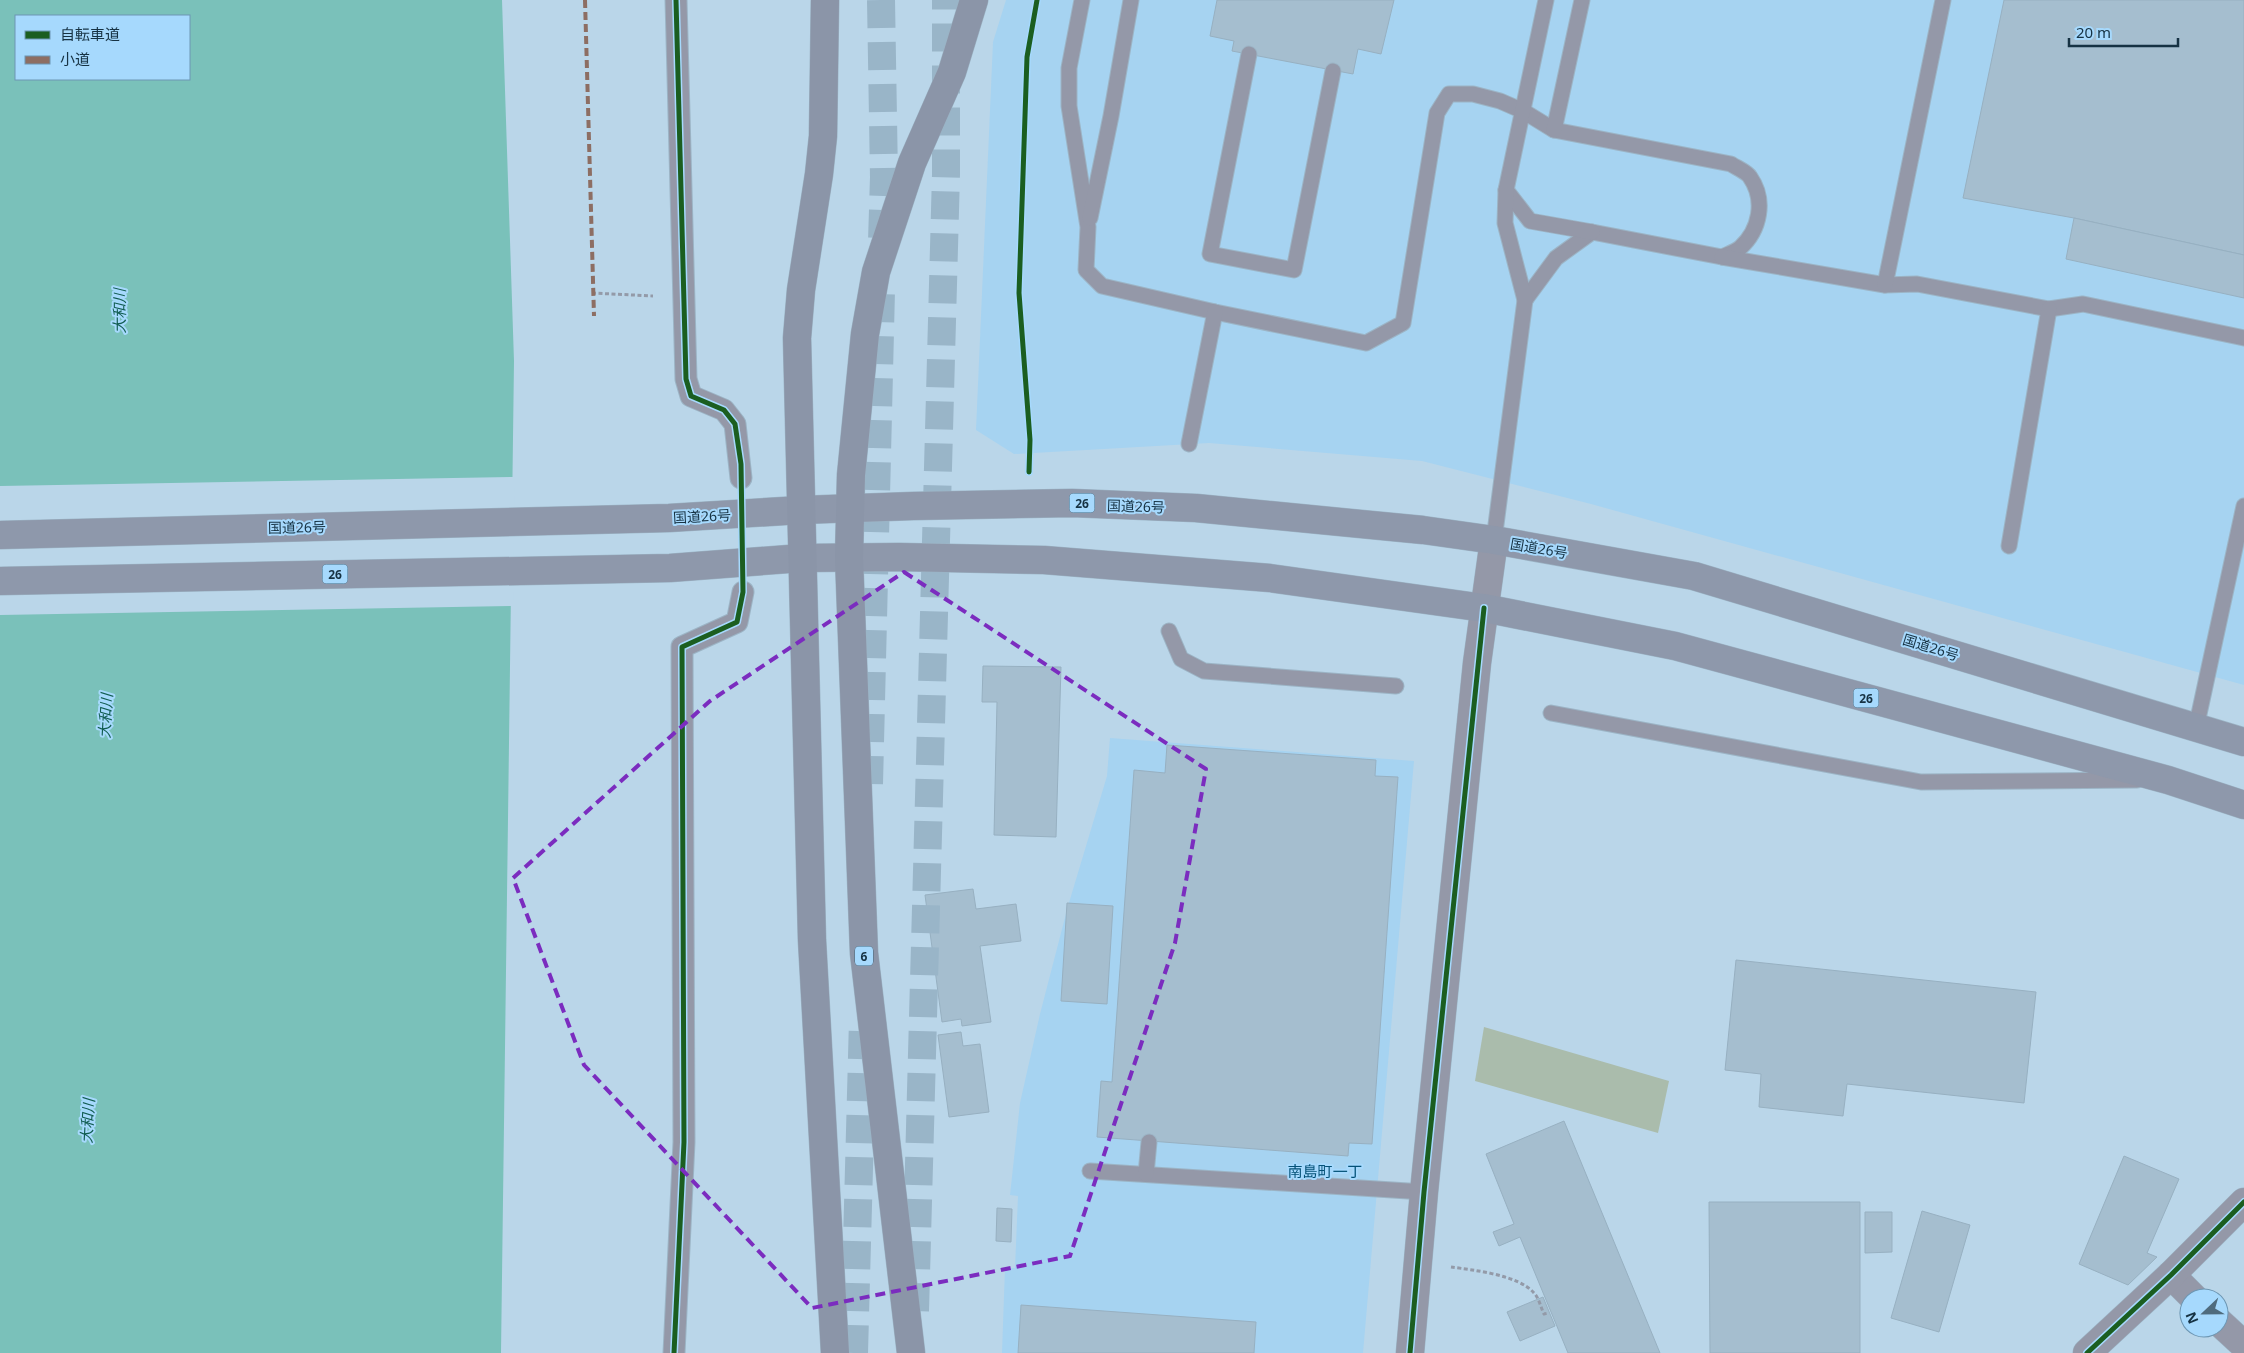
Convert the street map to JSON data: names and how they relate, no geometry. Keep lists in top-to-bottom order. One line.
{"streets":{"highway":["26","国道26号","6"]},"crossings":[["26","6"]],"districts":["南島町一丁"],"water":["大和川"],"legend":["自転車道","小道"],"scale_bar":"20 m","north":"left"}
